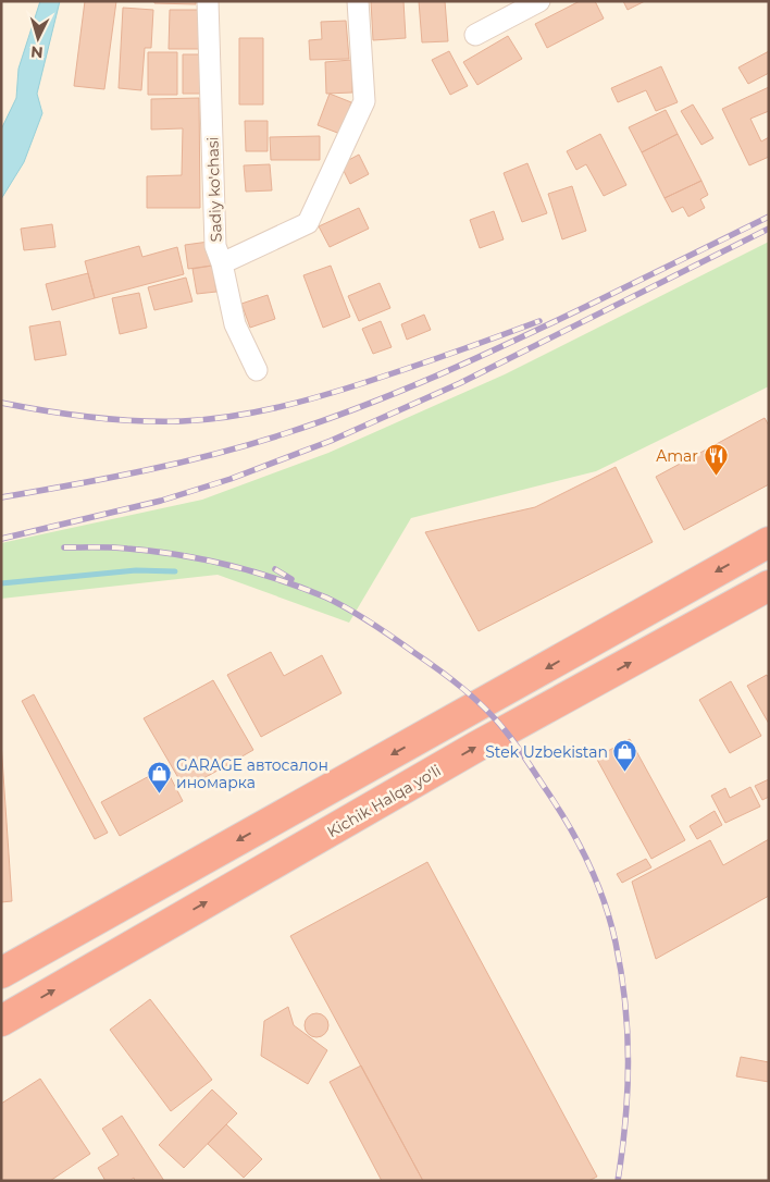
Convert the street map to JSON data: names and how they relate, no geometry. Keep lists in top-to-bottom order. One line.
{"streets":{"highway":["Kichik Halqa yo'li"],"street":["Sadiy ko'chasi"]},"places":{"restaurant":["Amar"],"shop":["Stek Uzbekistan","GARAGE автосалон иномарка"]},"north":"bottom"}
